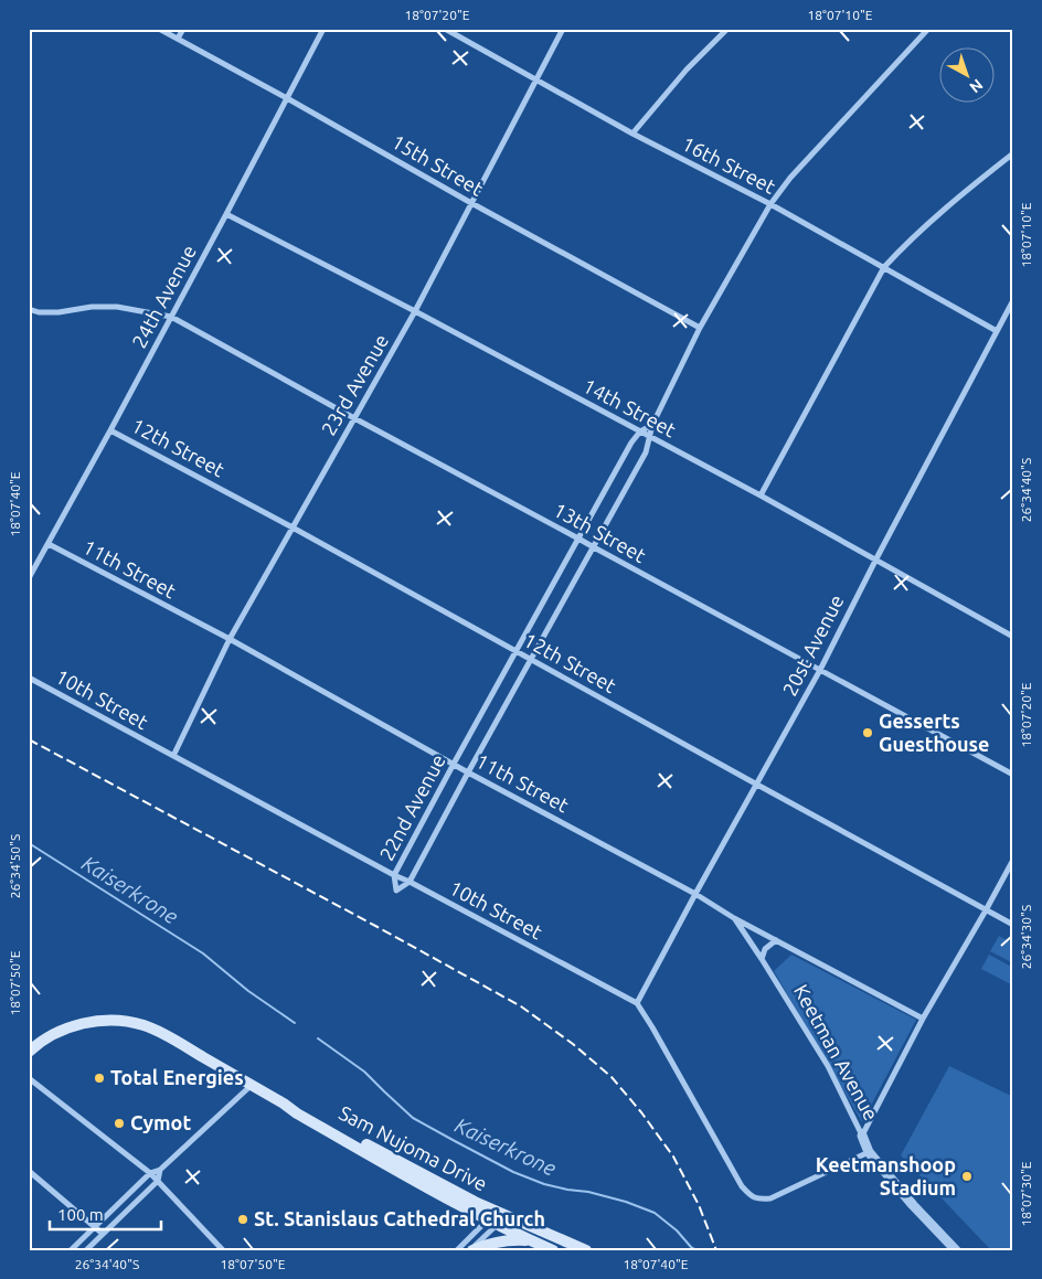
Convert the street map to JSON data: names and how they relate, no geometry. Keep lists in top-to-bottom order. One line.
{"streets":{"main road":["Sam Nujoma Drive"],"street":["15th Street","16th Street","24th Avenue","23rd Avenue","14th Street","12th Street","13th Street","11th Street","20st Avenue","10th Street","22nd Avenue","Keetman Avenue"]},"crossings":[["15th Street","24th Avenue"],["15th Street","23rd Avenue"],["15th Street","22nd Avenue"],["16th Street","23rd Avenue"],["16th Street","20st Avenue"],["16th Street","22nd Avenue"],["24th Avenue","14th Street"],["24th Avenue","12th Street"],["24th Avenue","13th Street"],["24th Avenue","11th Street"],["23rd Avenue","14th Street"],["23rd Avenue","12th Street"],["23rd Avenue","13th Street"],["23rd Avenue","11th Street"],["23rd Avenue","10th Street"],["14th Street","20st Avenue"],["14th Street","22nd Avenue"],["12th Street","20st Avenue"],["12th Street","22nd Avenue"],["13th Street","20st Avenue"],["13th Street","22nd Avenue"],["11th Street","20st Avenue"],["11th Street","22nd Avenue"],["11th Street","Keetman Avenue"],["20st Avenue","10th Street"],["10th Street","22nd Avenue"],["10th Street","Keetman Avenue"]],"water":["Kaiserkrone"],"places":["Gesserts Guesthouse","Total Energies","Cymot","Keetmanshoop Stadium","St. Stanislaus Cathedral Church"],"scale_bar":"100 m","north":"bottom right","coordinates":["18°07'20\"E","18°07'10\"E","26°34'40\"S","18°07'40\"E","26°34'50\"S","26°34'30\"S","18°07'50\"E","18°07'30\"E"]}
